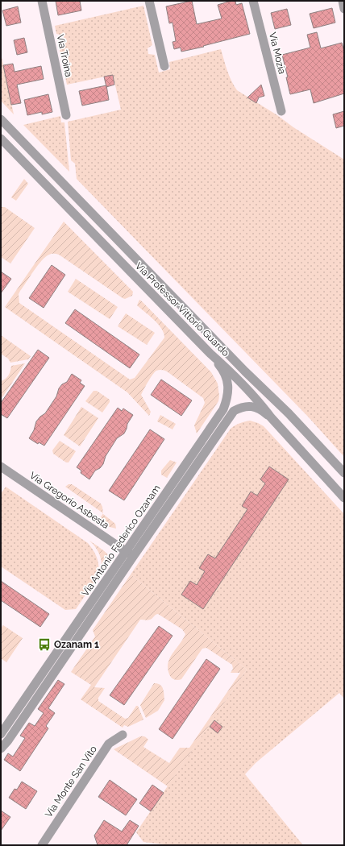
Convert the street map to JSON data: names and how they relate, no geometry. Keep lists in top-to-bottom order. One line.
{"streets":{"street":["Via Mozia","Via Troina","Via Professor Vittorio Guardo","Via Gregorio Asbesta","Via Antonio Federico Ozanam","Via Monte San Vito"]},"crossings":[["Via Professor Vittorio Guardo","Via Antonio Federico Ozanam"],["Via Gregorio Asbesta","Via Antonio Federico Ozanam"]],"places":{"bus stop":["Ozanam 1"]}}
